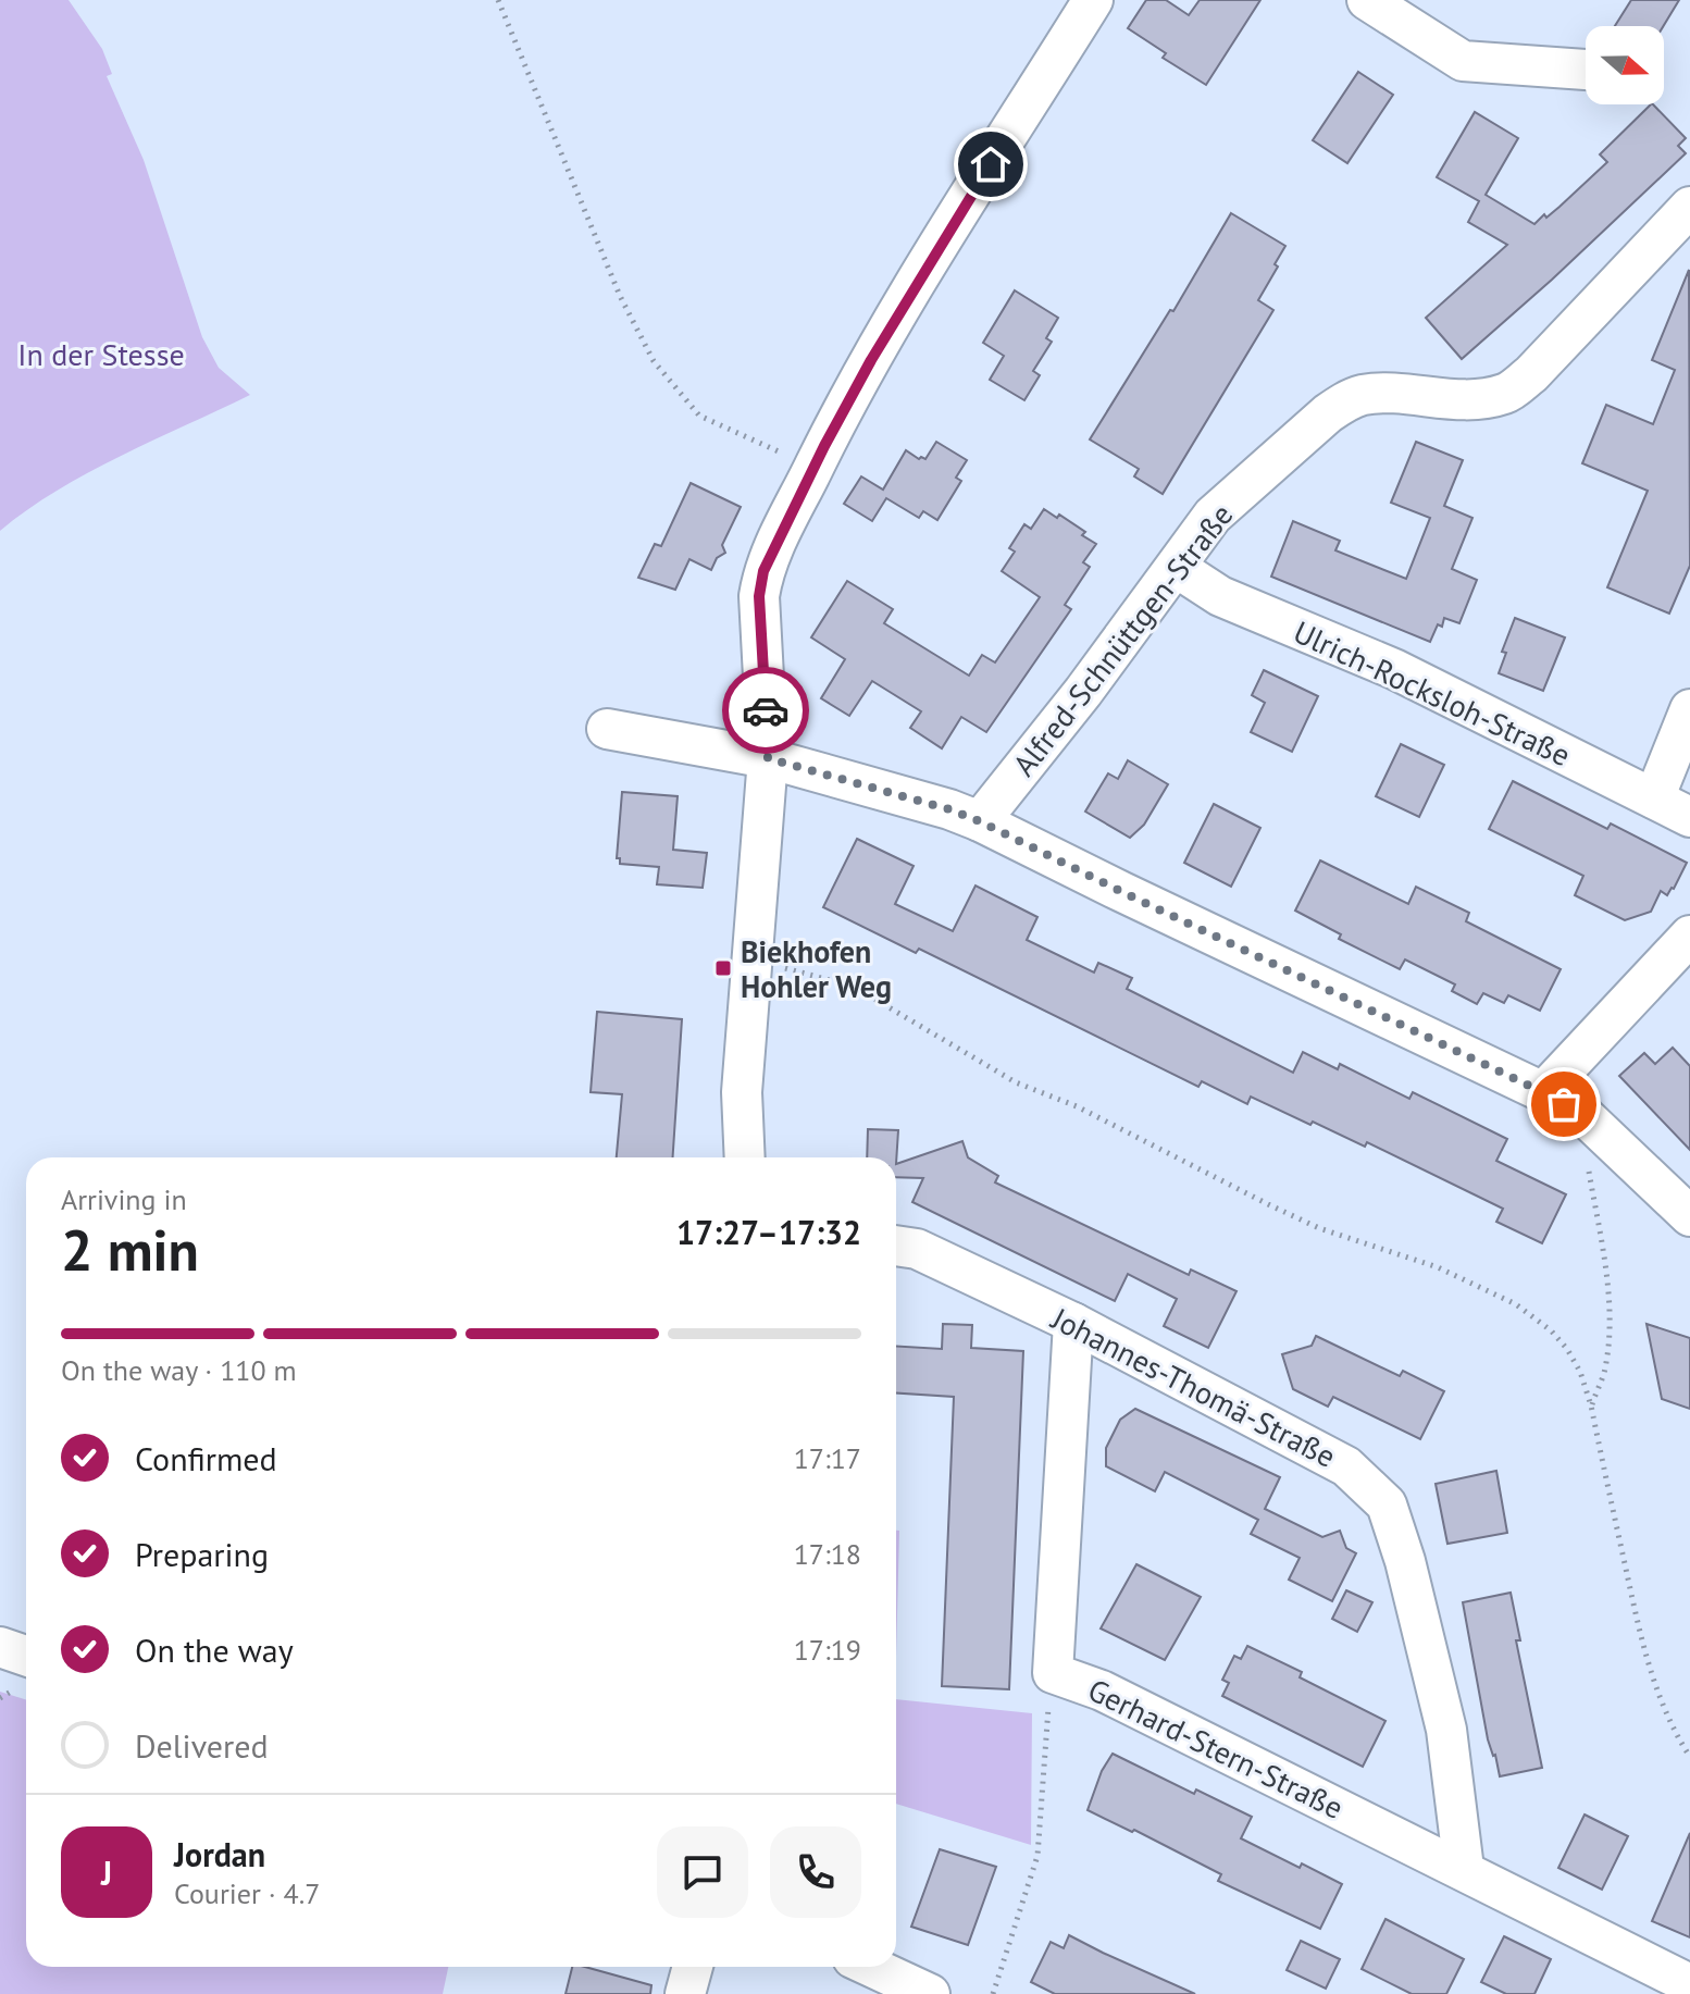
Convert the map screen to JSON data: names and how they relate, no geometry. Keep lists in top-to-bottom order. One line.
{"streets":{"street":["Alfred-Schnüttgen-Straße","Ulrich-Rocksloh-Straße","Johannes-Thomä-Straße","Gerhard-Stern-Straße"]},"crossings":[["Alfred-Schnüttgen-Straße","Ulrich-Rocksloh-Straße"],["Johannes-Thomä-Straße","Gerhard-Stern-Straße"]],"parks":["In der Stesse"],"places":{"transit":["Biekhofen Hohler Weg"]},"north":"right","page":{"heading":["2 min","Arriving in","17:27–17:32"],"panel":["Jordan","Courier · 4.7"],"bar":"On the way · 110 m","list":[["Confirmed","17:17"],["Preparing","17:18"],["On the way","17:19"],"Delivered"],"round":"J"}}
